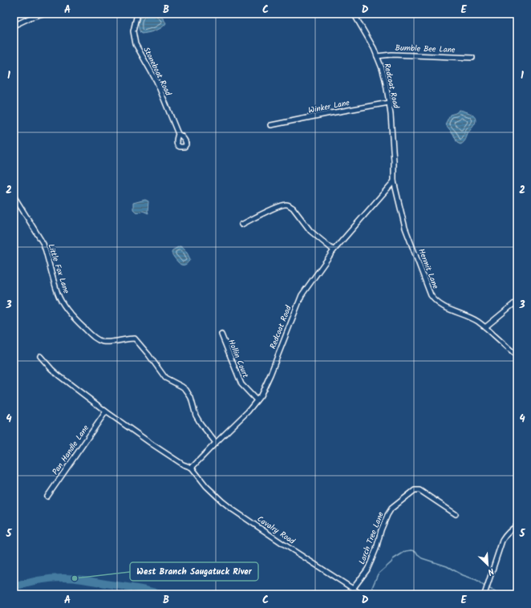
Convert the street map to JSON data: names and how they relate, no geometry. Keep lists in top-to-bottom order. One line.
{"streets":{"street":["Bumble Bee Lane","Stoneboat Road","Redcoat Road","Winker Lane","Little Fox Lane","Hermit Lane","Hollin Court","Pan Handle Lane","Cavalry Road","Larch Tree Lane"]},"crossings":[["Bumble Bee Lane","Redcoat Road"],["Redcoat Road","Winker Lane"],["Redcoat Road","Little Fox Lane"],["Redcoat Road","Hermit Lane"],["Redcoat Road","Hollin Court"],["Redcoat Road","Cavalry Road"],["Cavalry Road","Larch Tree Lane"]],"places":["West Branch Saugatuck River"],"north":"bottom right","grid":{"columns":["A","B","C","D","E"],"rows":["1","2","3","4","5"]}}
